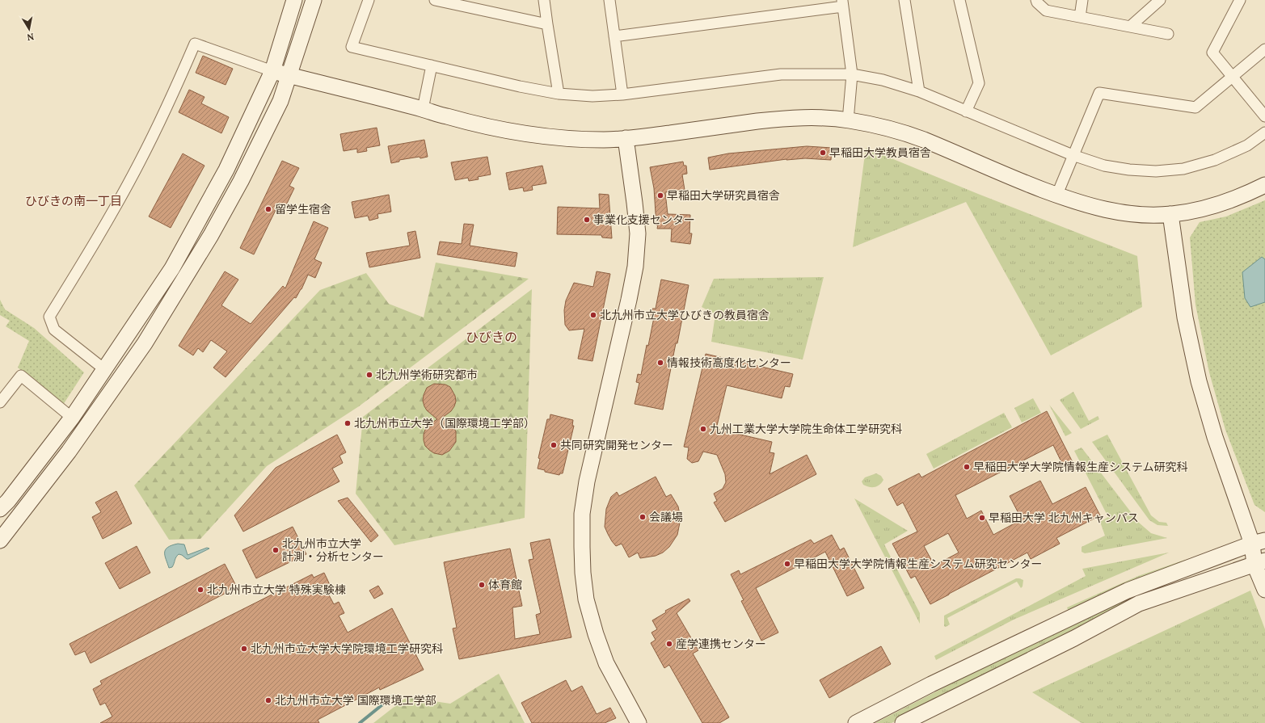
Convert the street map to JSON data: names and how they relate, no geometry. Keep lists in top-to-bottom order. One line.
{"districts":["ひびきの南一丁目","ひびきの"],"places":["早稲田大学教員宿舎","早稲田大学研究員宿舎","留学生宿舎","事業化支援センター","北九州市立大学ひびきの教員宿舎","情報技術高度化センター","北九州学術研究都市","北九州市立大学（国際環境工学部）","九州工業大学大学院生命体工学研究科","共同研究開発センター","早稲田大学大学院情報生産システム研究科","会議場","早稲田大学 北九州キャンパス","北九州市立大学 計測・分析センター","早稲田大学大学院情報生産システム研究センター","体育館","北九州市立大学 特殊実験棟","産学連携センター","北九州市立大学大学院環境工学研究科","北九州市立大学 国際環境工学部"],"north":"bottom"}
